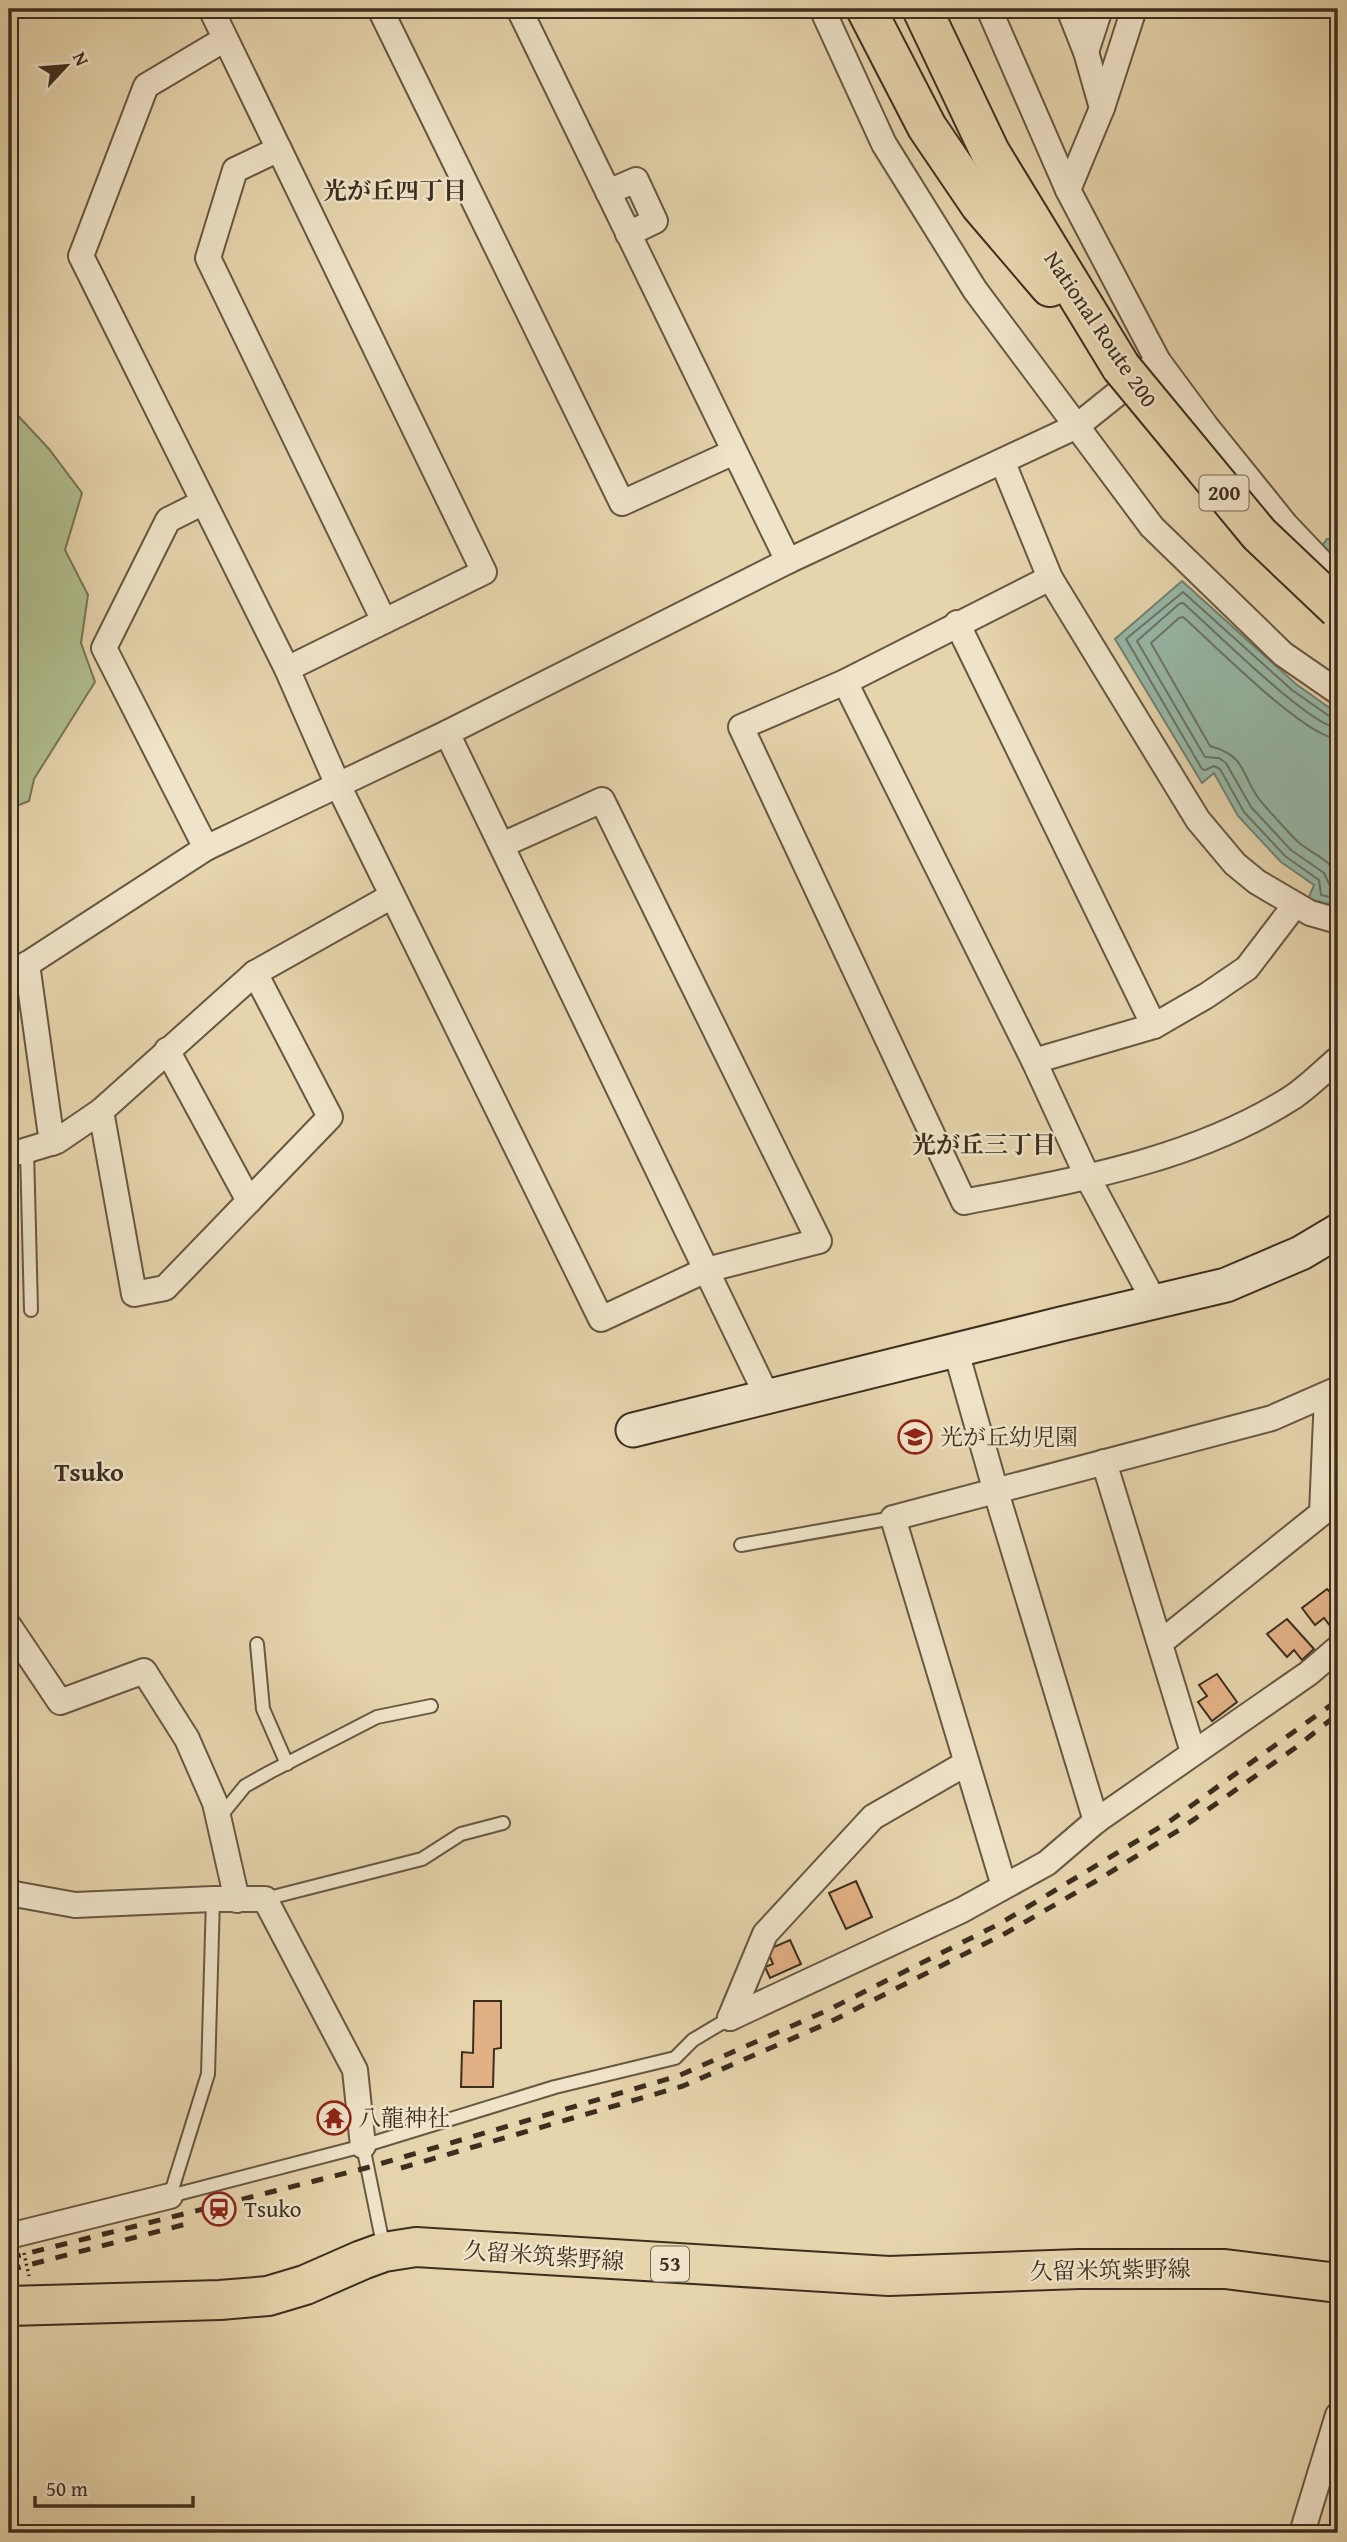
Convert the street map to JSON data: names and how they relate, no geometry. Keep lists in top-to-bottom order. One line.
{"streets":{"main road":["National Route 200","200","久留米筑紫野線","53"]},"districts":["光が丘四丁目","光が丘三丁目","Tsuko"],"places":{"school or university":["光が丘幼児園"],"temple":["八龍神社"],"station":["Tsuko"]},"scale_bar":"50 m","north":"top right"}
